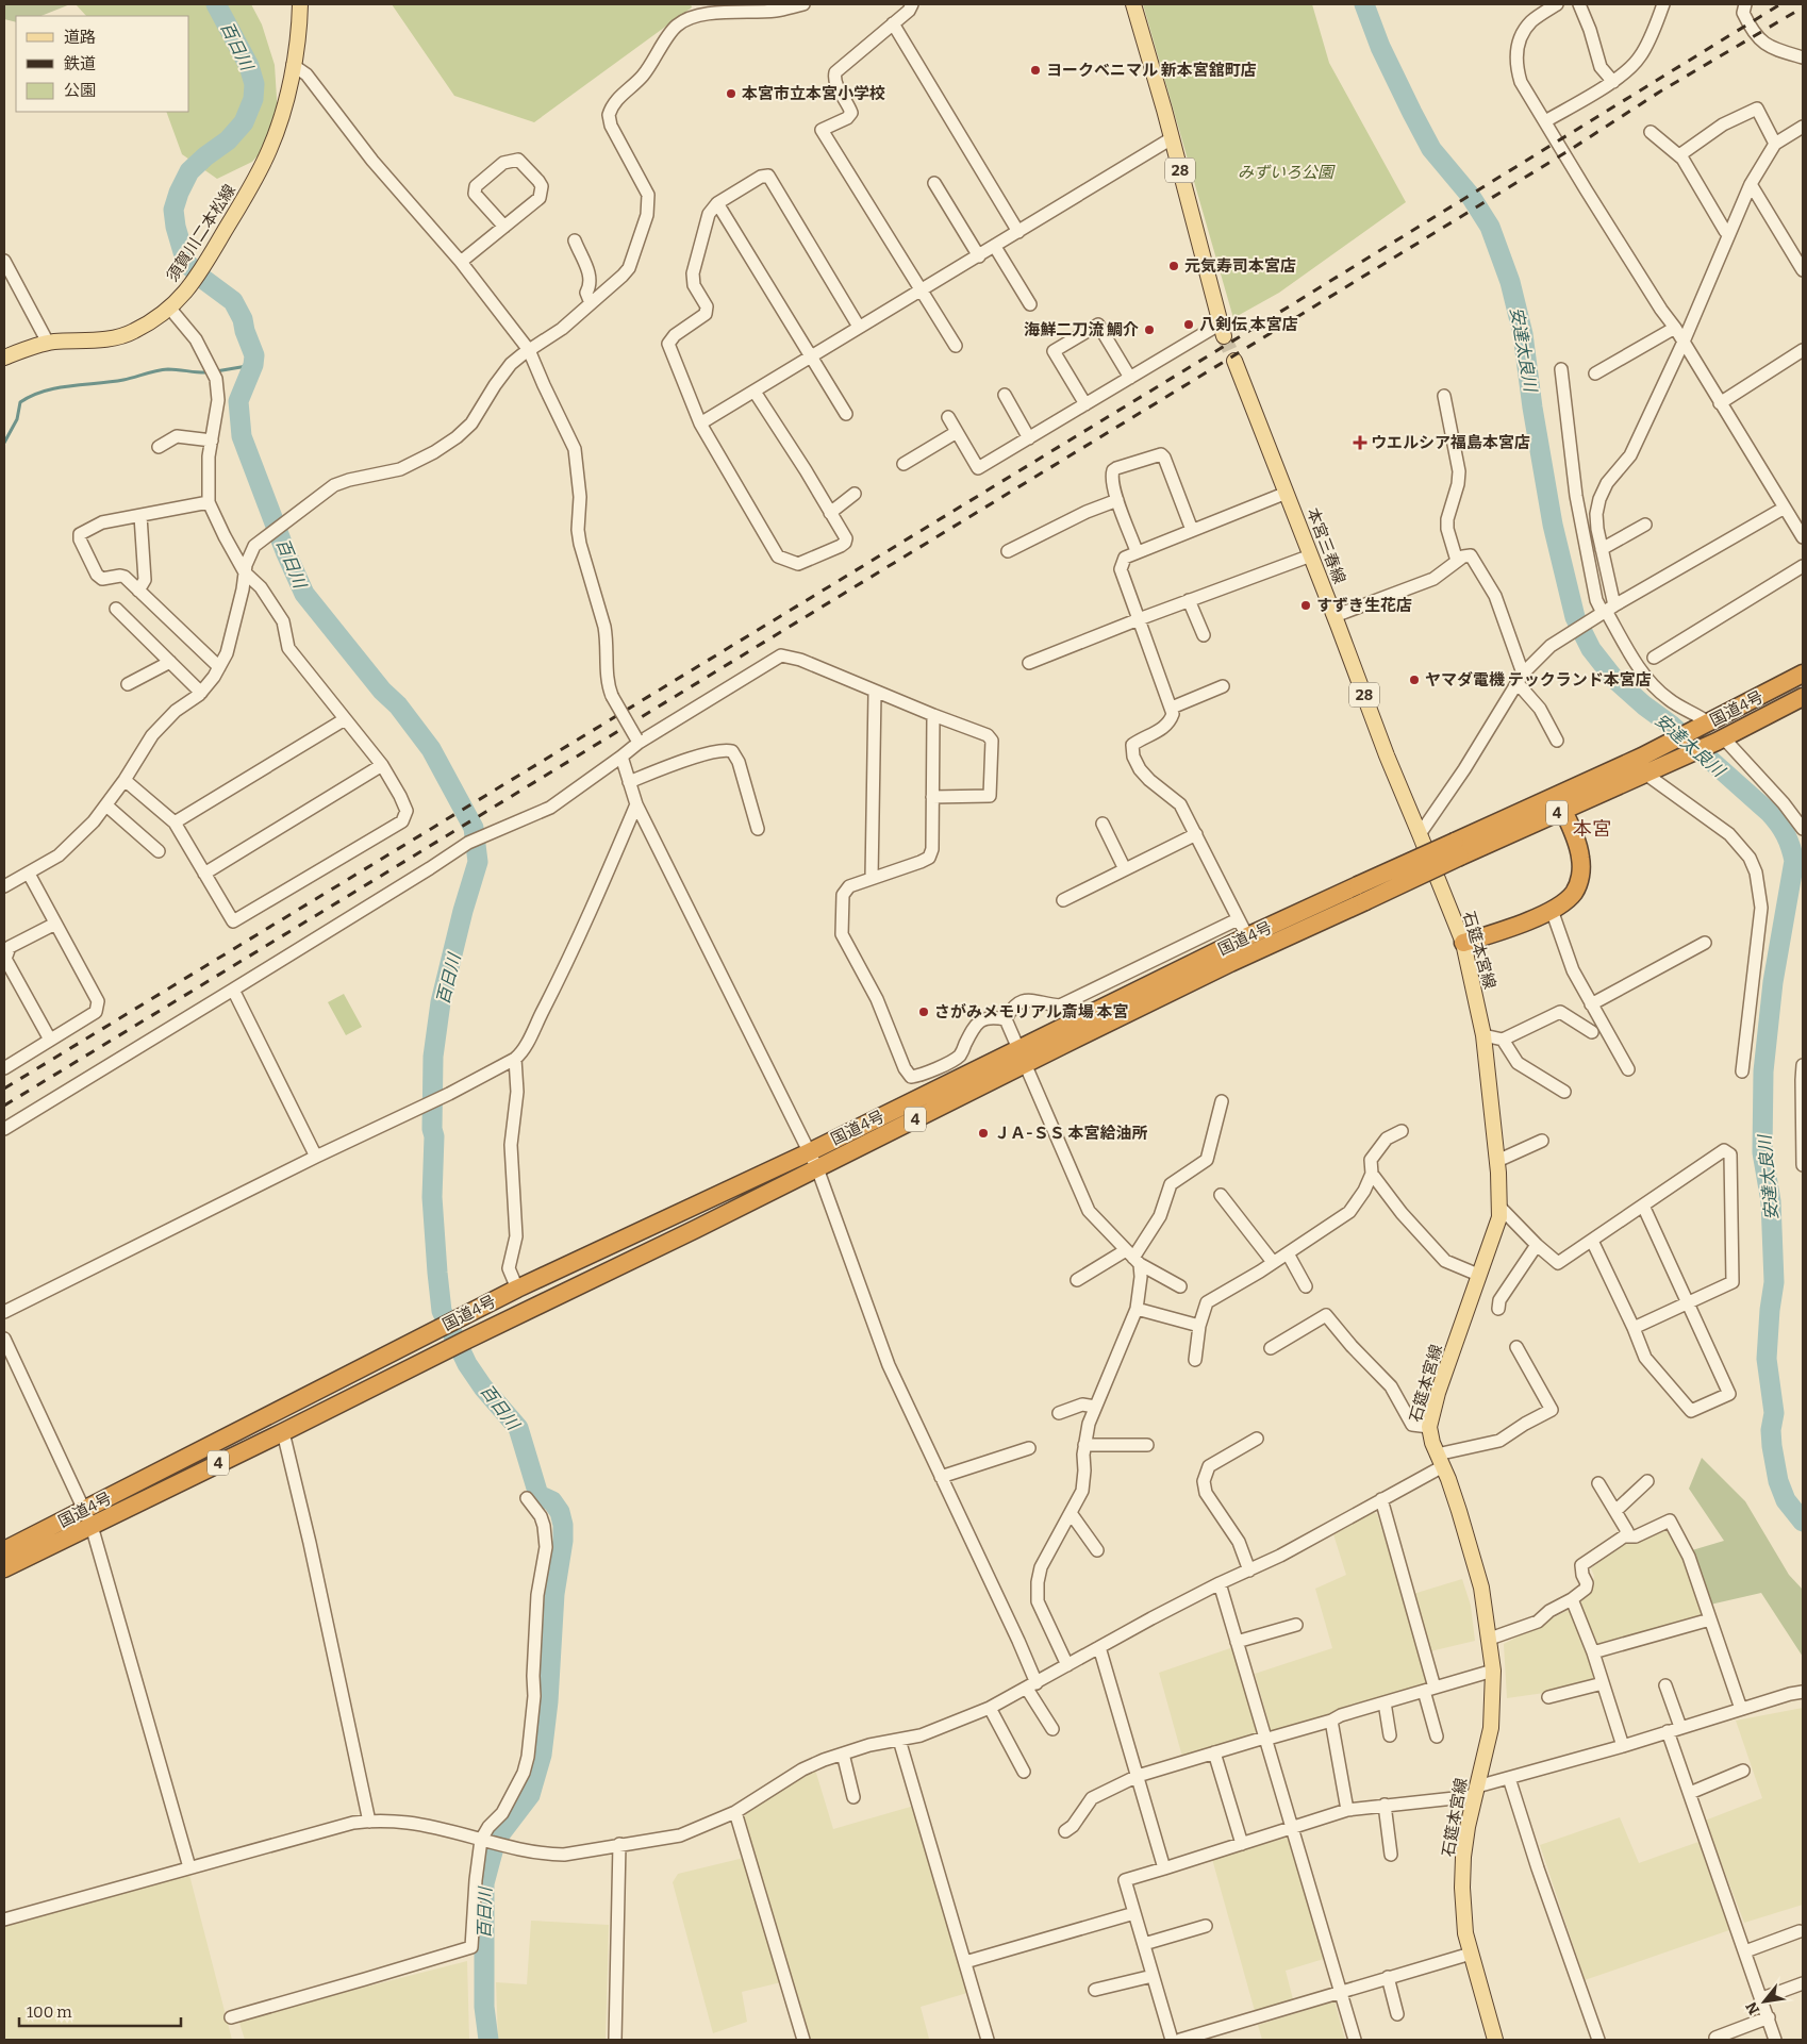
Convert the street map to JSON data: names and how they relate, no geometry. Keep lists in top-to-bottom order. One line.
{"streets":{"highway":["国道4号","4"],"main road":["28","須賀川二本松線","本宮三春線","石筵本宮線"]},"crossings":[["本宮三春線","石筵本宮線"]],"districts":["本宮"],"water":["百日川","安達太良川"],"parks":["みずいろ公園"],"places":{"other":["ヨークベニマル 新本宮舘町店","本宮市立本宮小学校","元気寿司本宮店","八剣伝 本宮店","海鮮二刀流 鯛介","すずき生花店","ヤマダ電機 テックランド本宮店","さがみメモリアル斎場 本宮","ＪＡ-ＳＳ 本宮給油所"],"health":["ウエルシア福島本宮店"]},"legend":["道路","鉄道","公園"],"scale_bar":"100 m","north":"bottom left"}
